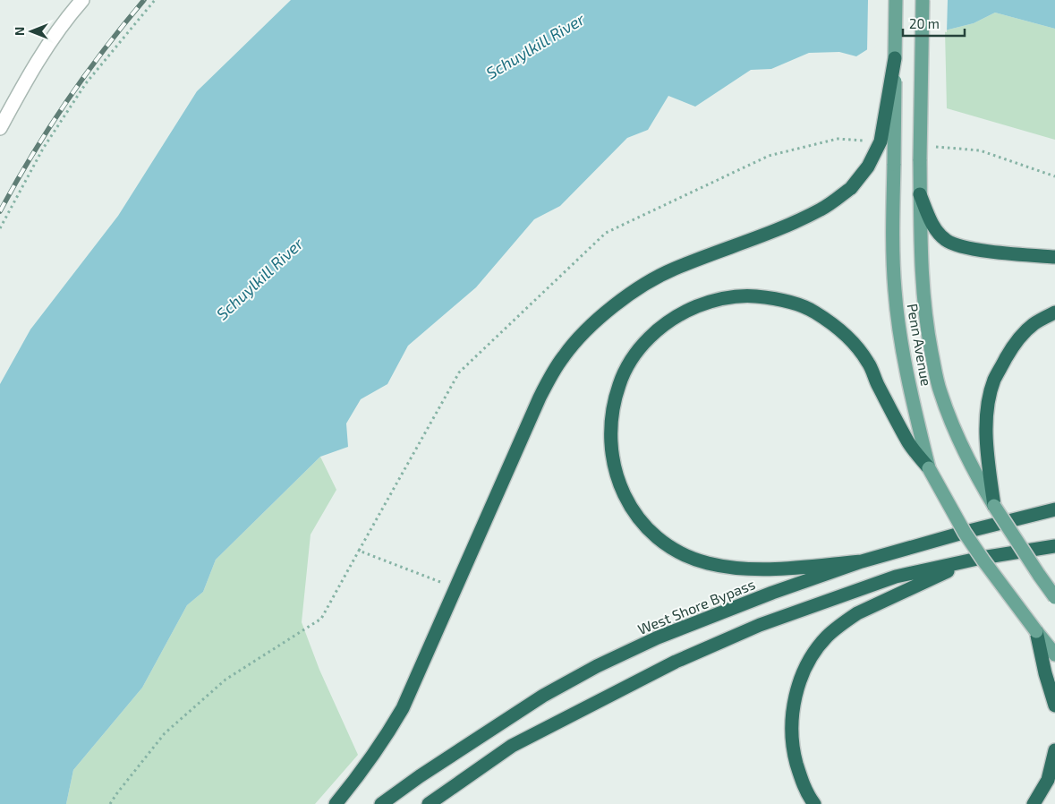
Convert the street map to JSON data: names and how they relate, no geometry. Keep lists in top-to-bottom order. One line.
{"streets":{"highway":["West Shore Bypass"],"main road":["Penn Avenue"]},"water":["Schuylkill River"],"scale_bar":"20 m","north":"left"}
